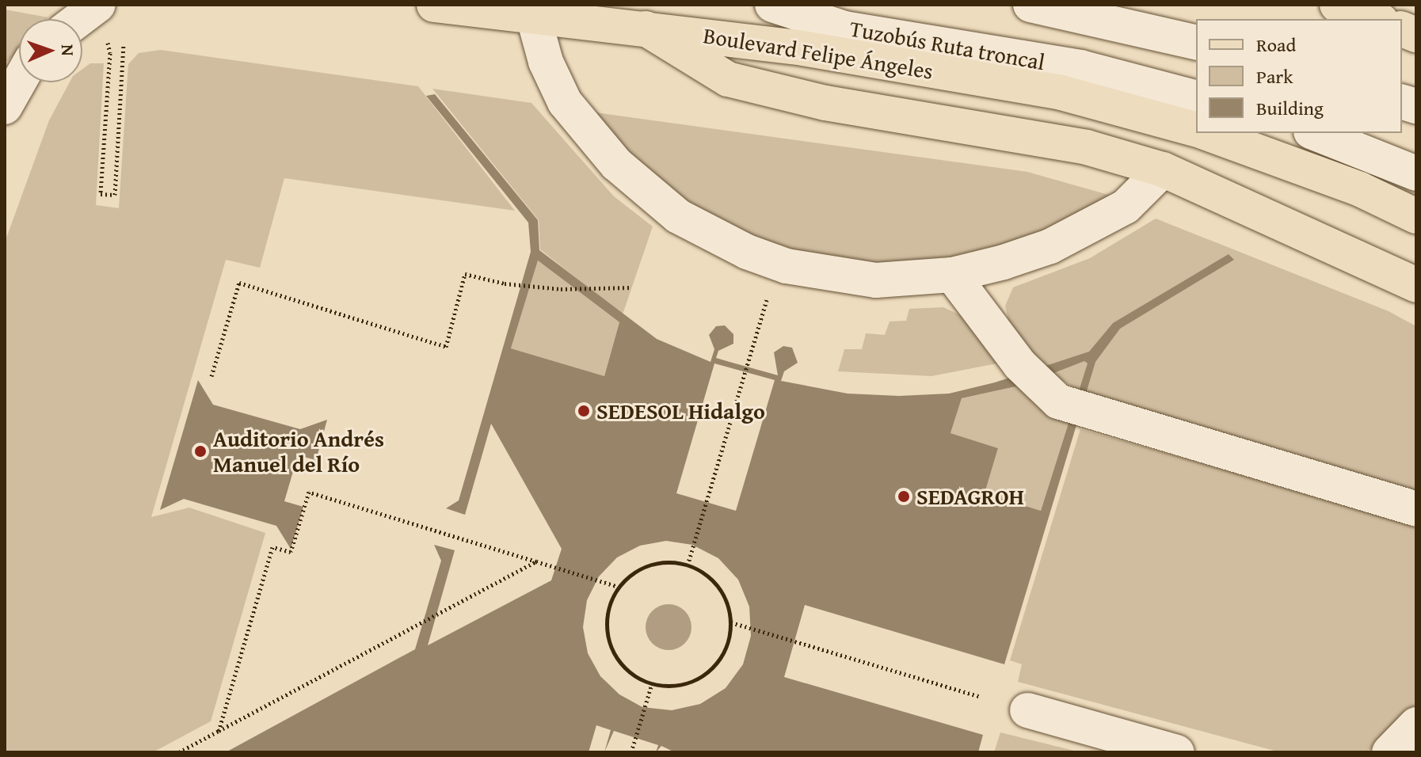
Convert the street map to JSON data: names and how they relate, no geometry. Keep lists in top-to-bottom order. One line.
{"streets":{"main road":["Boulevard Felipe Ángeles"],"street":["Tuzobús Ruta troncal"]},"places":["SEDESOL Hidalgo","Auditorio Andrés Manuel del Río","SEDAGROH"],"legend":["Road","Park","Building"],"north":"right"}
